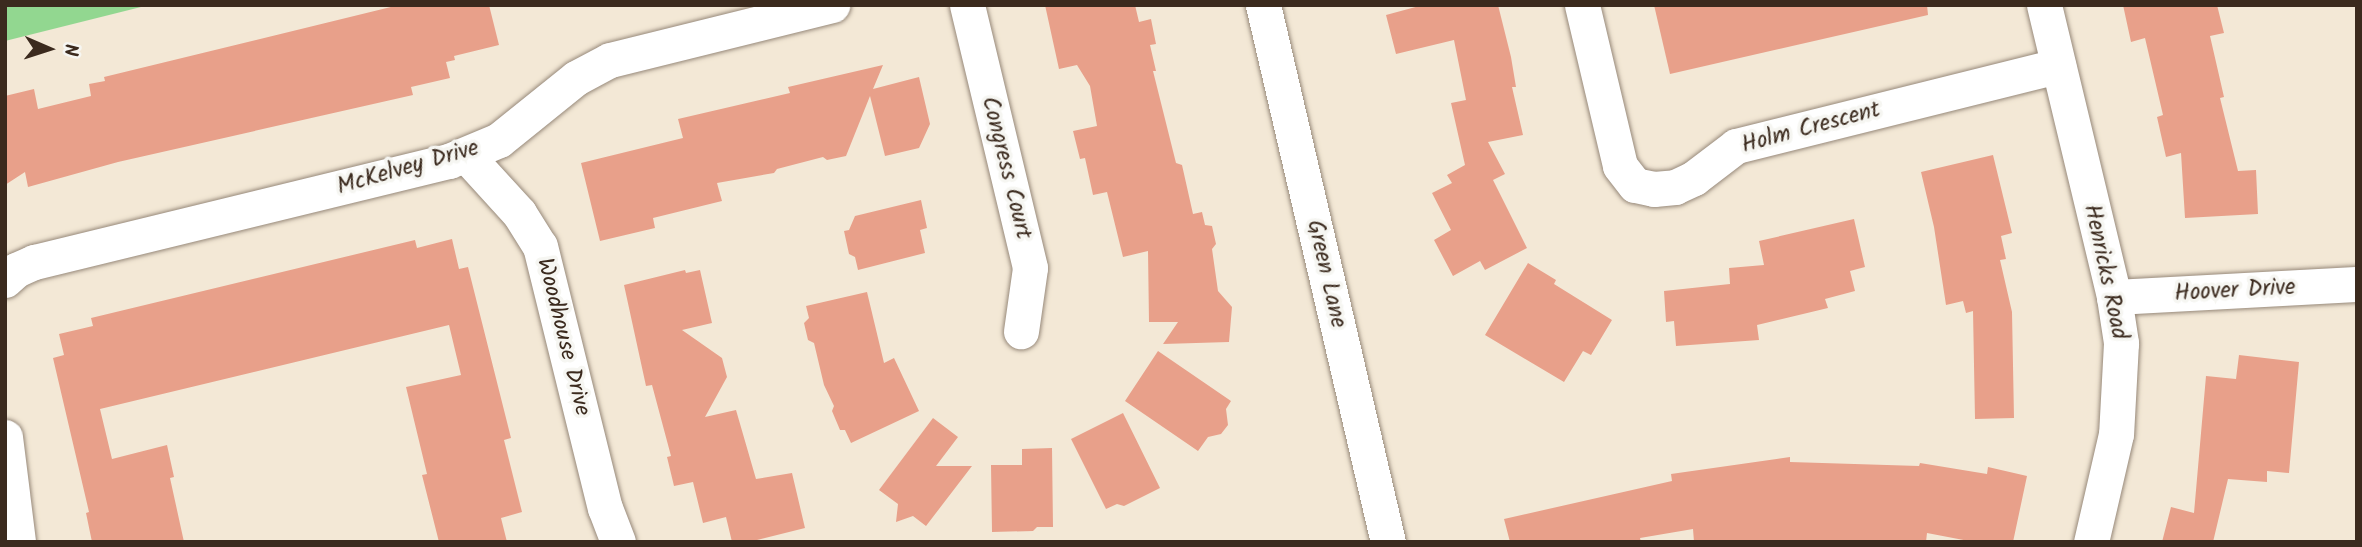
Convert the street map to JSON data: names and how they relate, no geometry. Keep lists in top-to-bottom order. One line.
{"streets":{"street":["Holm Crescent","McKelvey Drive","Congress Court","Henricks Road","Green Lane","Hoover Drive","Woodhouse Drive"]},"crossings":[["Holm Crescent","Henricks Road"],["McKelvey Drive","Woodhouse Drive"],["Henricks Road","Hoover Drive"]],"north":"right"}
